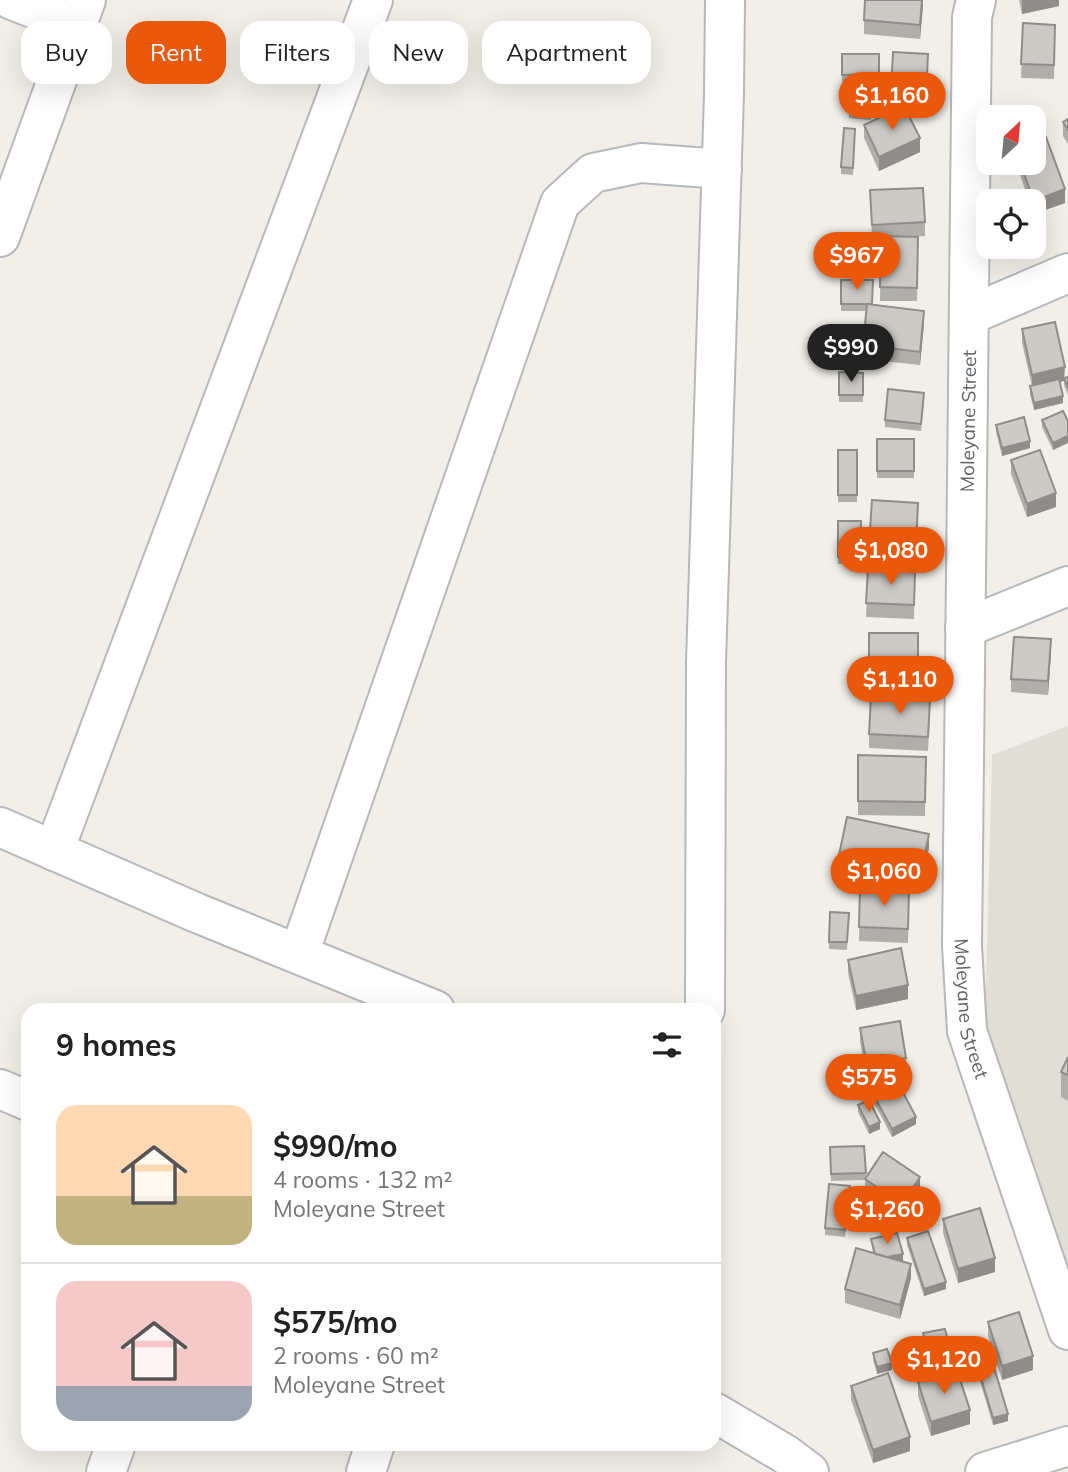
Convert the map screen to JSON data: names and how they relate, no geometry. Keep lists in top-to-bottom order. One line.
{"streets":{"street":["Moleyane Street"]},"north":"top right","page":{"chip":["Buy","Rent","Filters","New","Apartment"],"price":["$1,160","$967","$990","$1,080","$1,110","$1,060","$575","$1,260","$1,120"],"heading":"9 homes","list":[{"name":"$990/mo","note":"4 rooms · 132 m² · Moleyane Street"},{"name":"$575/mo","note":"2 rooms · 60 m² · Moleyane Street"}]}}
